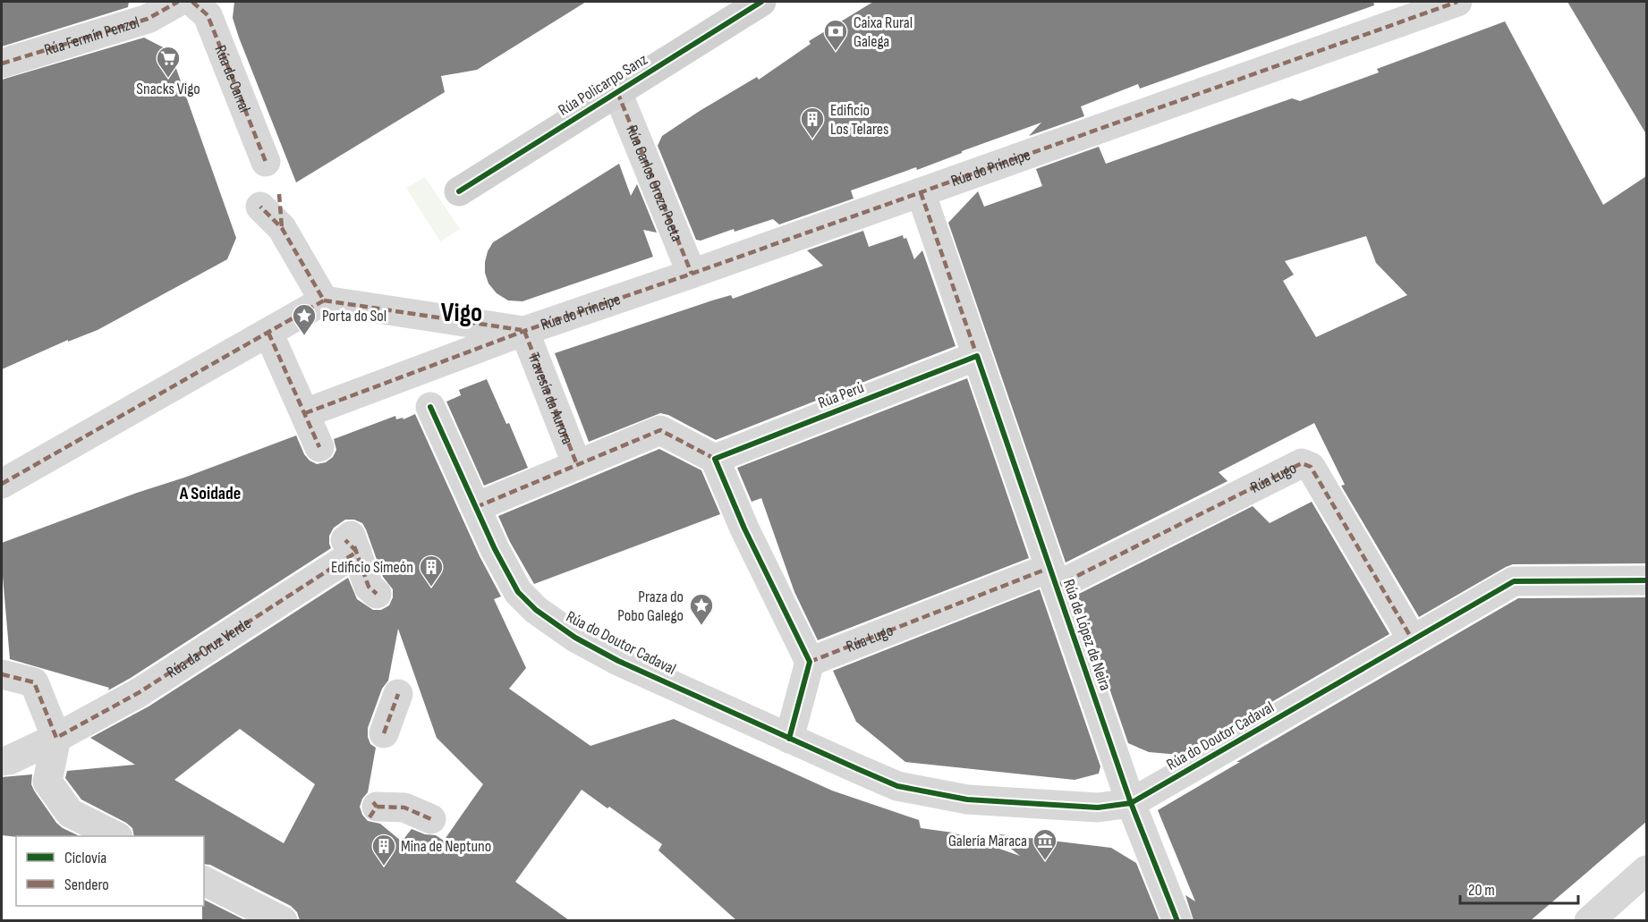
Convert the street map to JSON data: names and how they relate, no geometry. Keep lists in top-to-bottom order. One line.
{"streets":{"main road":["Rúa Policarpo Sanz"],"street":["Rúa Fermín Penzol","Rúa de Carral","Rúa do Príncipe","Rúa Carlos Oroza Poeta","Rúa Perú","Travesía da Aurora","Rúa Lugo","Rúa de López de Neira","Rúa do Doutor Cadaval","Rúa da Cruz Verde"]},"crossings":[["Rúa Policarpo Sanz","Rúa Carlos Oroza Poeta"],["Rúa do Príncipe","Rúa Carlos Oroza Poeta"],["Rúa do Príncipe","Travesía da Aurora"],["Rúa do Príncipe","Rúa de López de Neira"],["Rúa Perú","Travesía da Aurora"],["Rúa Perú","Rúa de López de Neira"],["Travesía da Aurora","Rúa do Doutor Cadaval"],["Rúa Lugo","Rúa de López de Neira"],["Rúa Lugo","Rúa do Doutor Cadaval"],["Rúa de López de Neira","Rúa do Doutor Cadaval"]],"districts":["Vigo","A Soidade"],"places":{"bank":["Caixa Rural Galega"],"supermarket":["Snacks Vigo"],"building":["Edificio Los Telares","Edificio Simeón","Mina de Neptuno"],"place":["Porta do Sol","Praza do Pobo Galego"],"museum":["Galería Maraca"]},"legend":["Ciclovía","Sendero"],"scale_bar":"20 m"}
